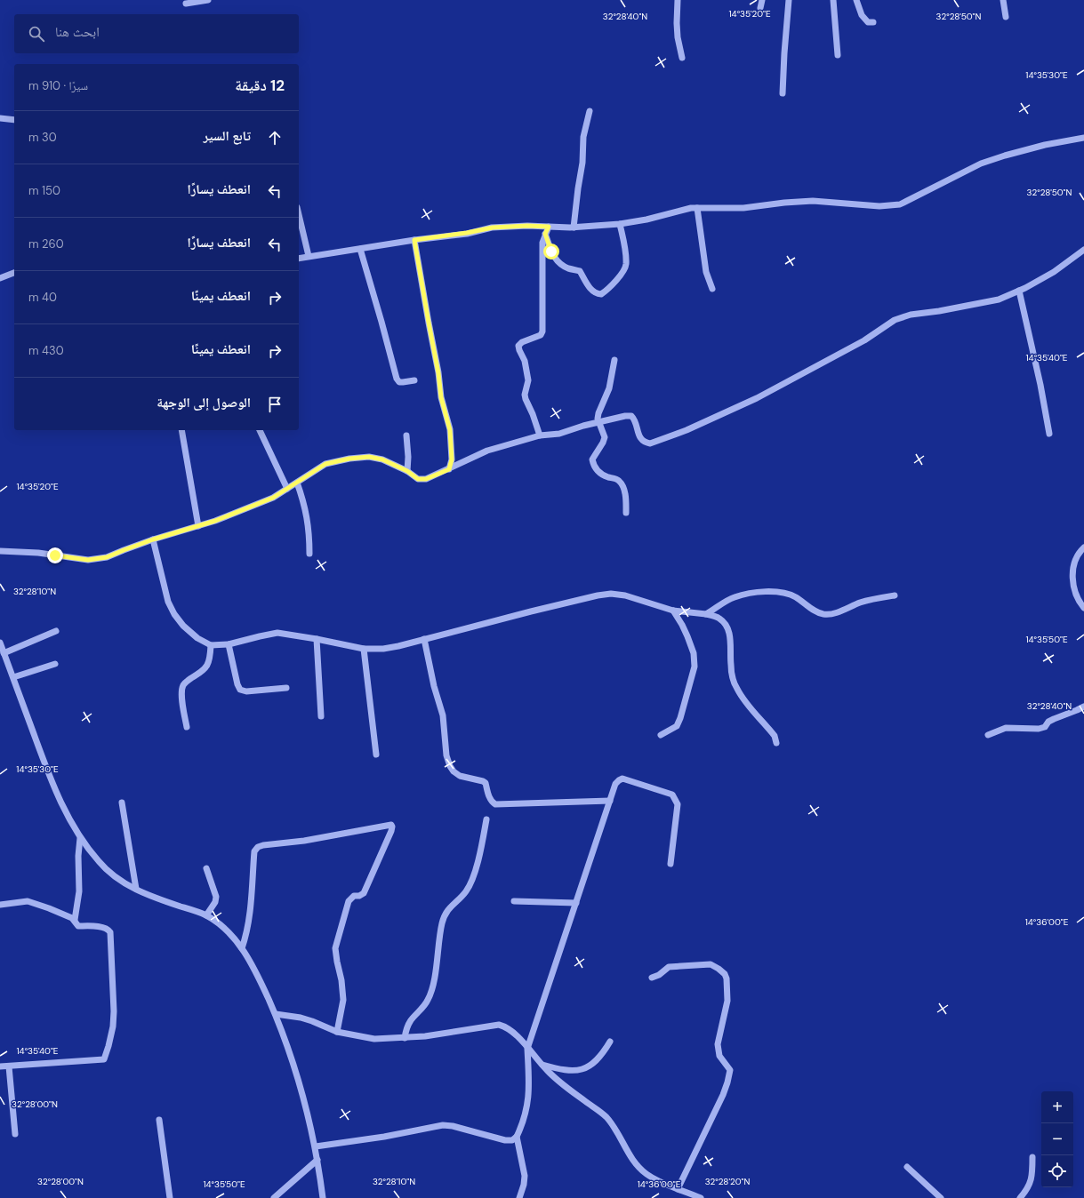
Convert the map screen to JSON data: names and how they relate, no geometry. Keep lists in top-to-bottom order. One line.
{"page":{"search":"ابحث هنا","heading":["12 دقيقة","سيرًا · 910 m"],"list":[["تابع السير","30 m"],["انعطف يسارًا","150 m"],["انعطف يسارًا","260 m"],["انعطف يمينًا","40 m"],["انعطف يمينًا","430 m"],"الوصول إلى الوجهة"],"map_buttons":["+","−"]},"coordinates":["14°35'20\"E","32°28'50\"N","32°28'40\"N","14°35'30\"E","14°35'40\"E","32°28'10\"N","14°35'50\"E","14°36'00\"E","32°28'00\"N","32°28'20\"N"]}
